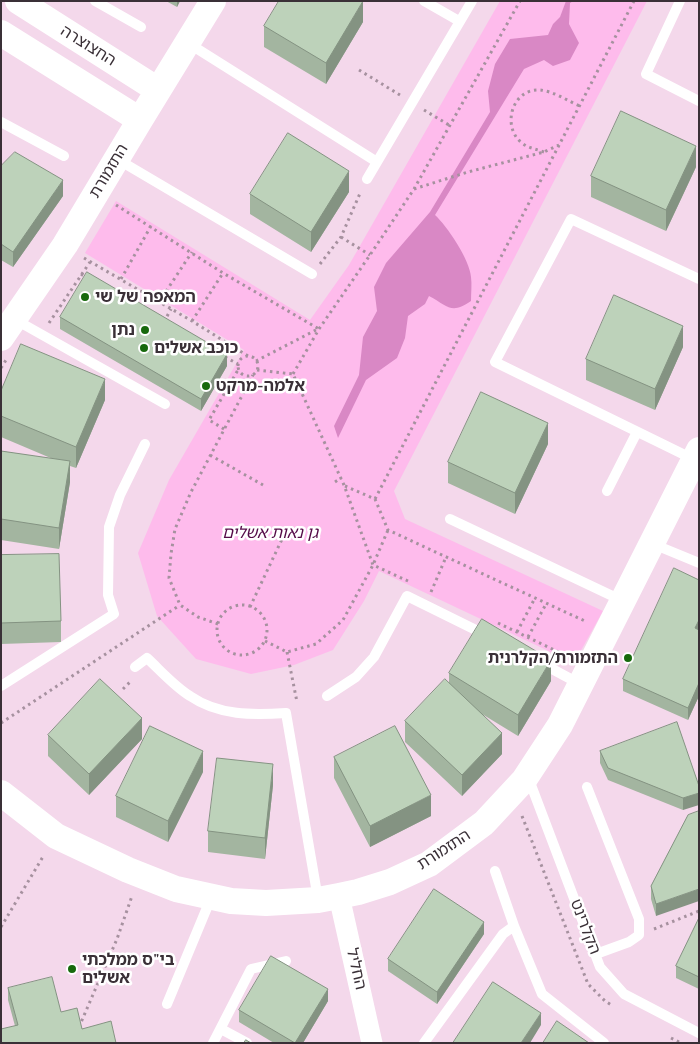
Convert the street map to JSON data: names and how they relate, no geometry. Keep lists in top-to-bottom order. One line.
{"streets":{"street":["החצוצרה","התזמורת","החליל"],"lane":["הקלרינט"]},"crossings":[["החצוצרה","התזמורת"],["התזמורת","הקלרינט"],["התזמורת","החליל"]],"parks":["גן נאות אשלים"],"places":["המאפה של שי","נתן","כוכב אשלים","אלמה-מרקט","התזמורת/הקלרנית","בי\"ס ממלכתי אשלים"]}
